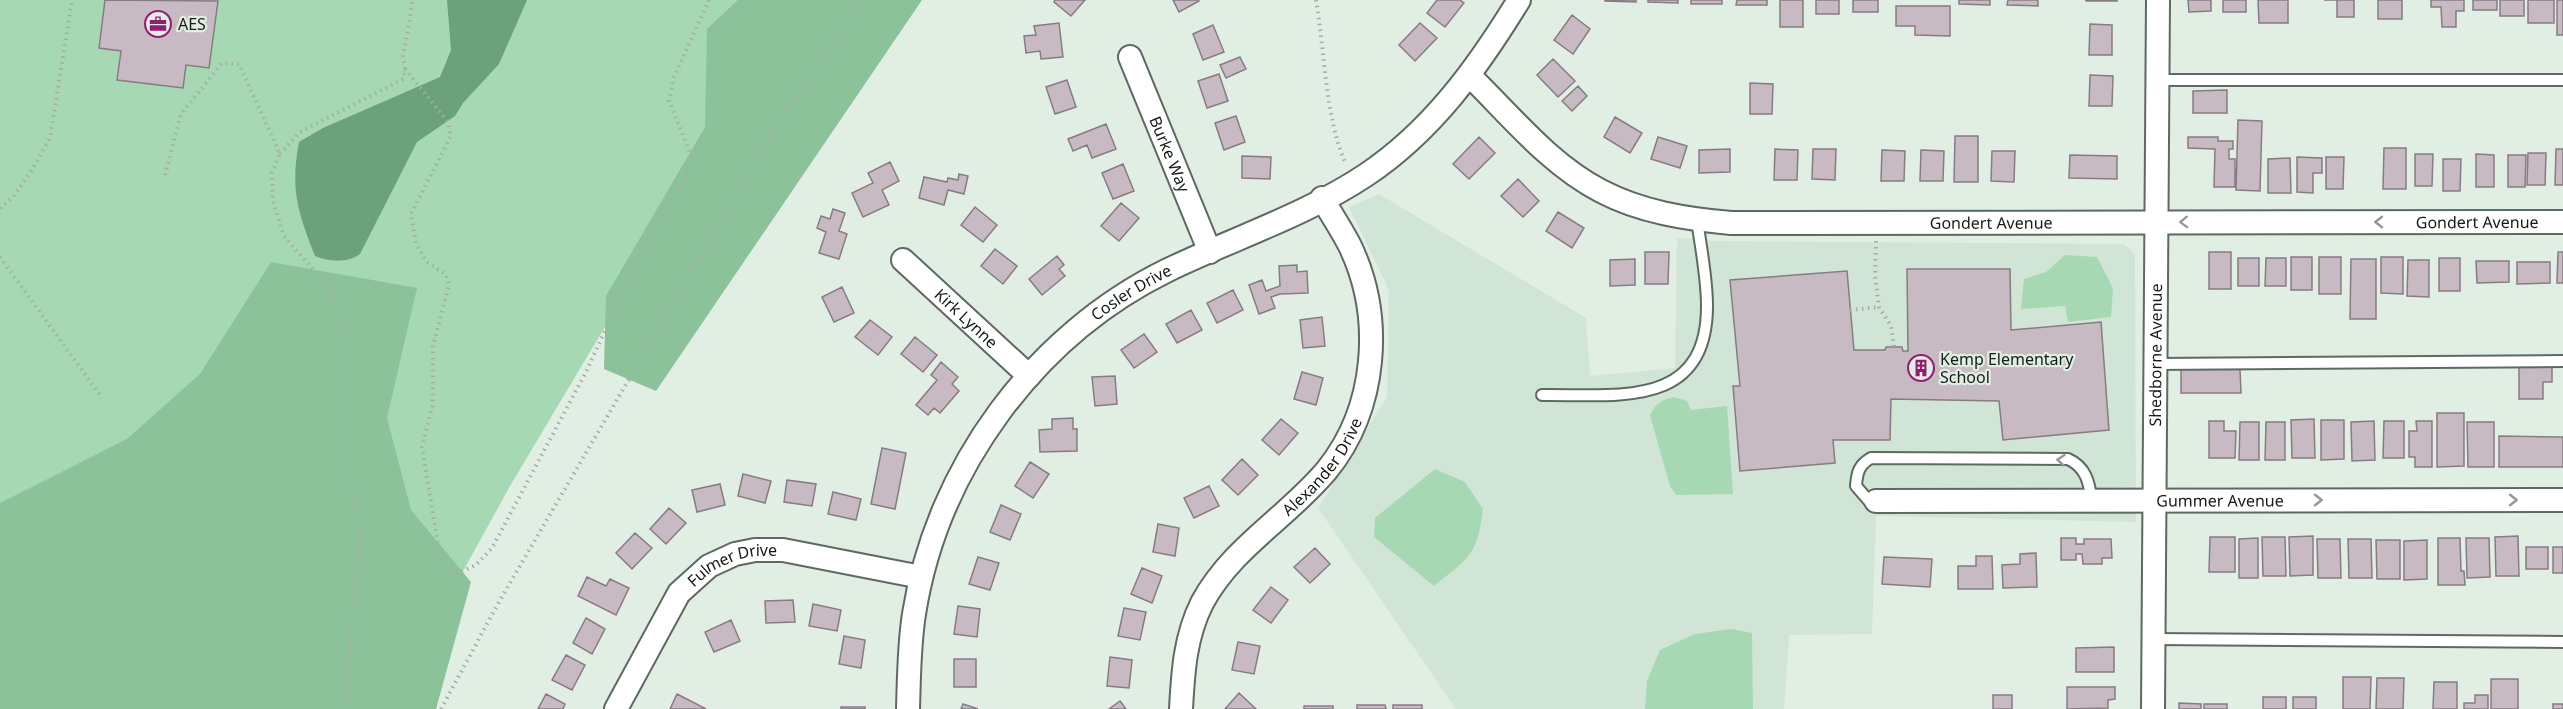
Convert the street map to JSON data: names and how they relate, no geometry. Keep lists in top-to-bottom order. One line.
{"streets":{"street":["Burke Way","Gondert Avenue","Cosler Drive","Kirk Lynne","Shedborne Avenue","Alexander Drive","Gummer Avenue","Fulmer Drive"]},"crossings":[["Burke Way","Cosler Drive"],["Gondert Avenue","Cosler Drive"],["Gondert Avenue","Shedborne Avenue"],["Cosler Drive","Kirk Lynne"],["Cosler Drive","Alexander Drive"],["Cosler Drive","Fulmer Drive"],["Shedborne Avenue","Gummer Avenue"]],"one_way":["Gondert Avenue","Gummer Avenue"],"places":{"office":["AES"],"building":["Kemp Elementary School"]}}
